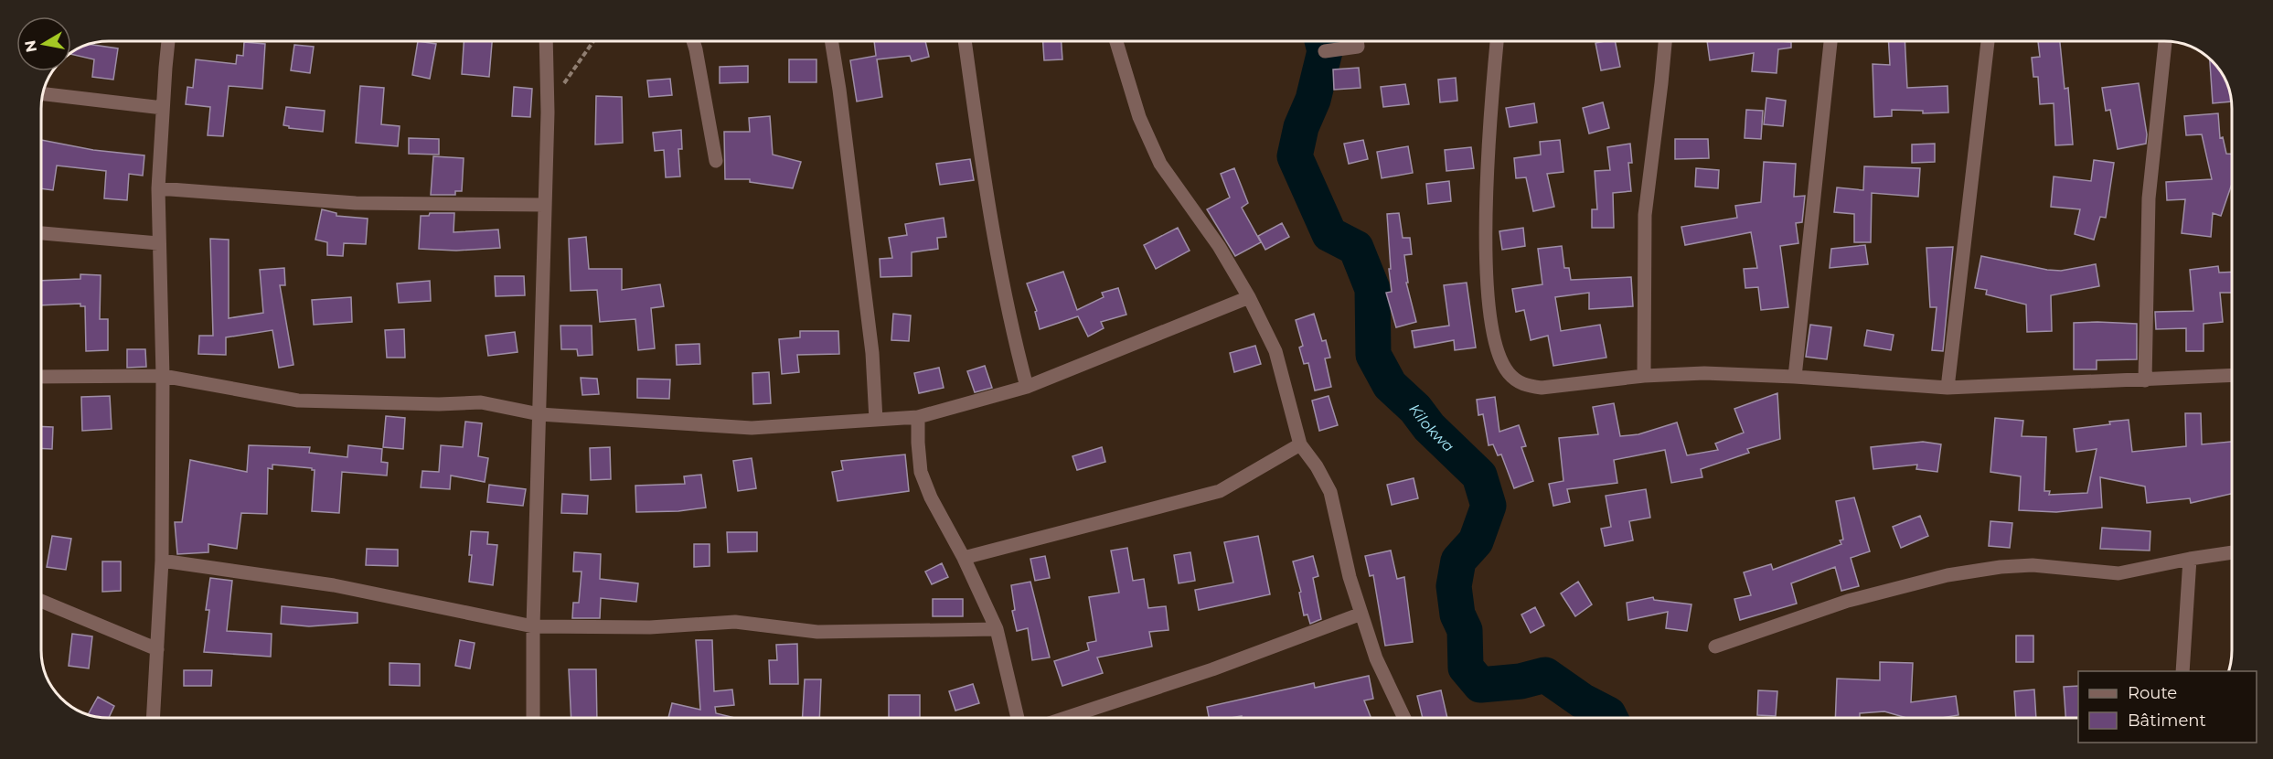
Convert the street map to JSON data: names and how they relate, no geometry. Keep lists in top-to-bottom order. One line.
{"water":["Kilokwa"],"legend":["Route","Bâtiment"],"north":"left"}
